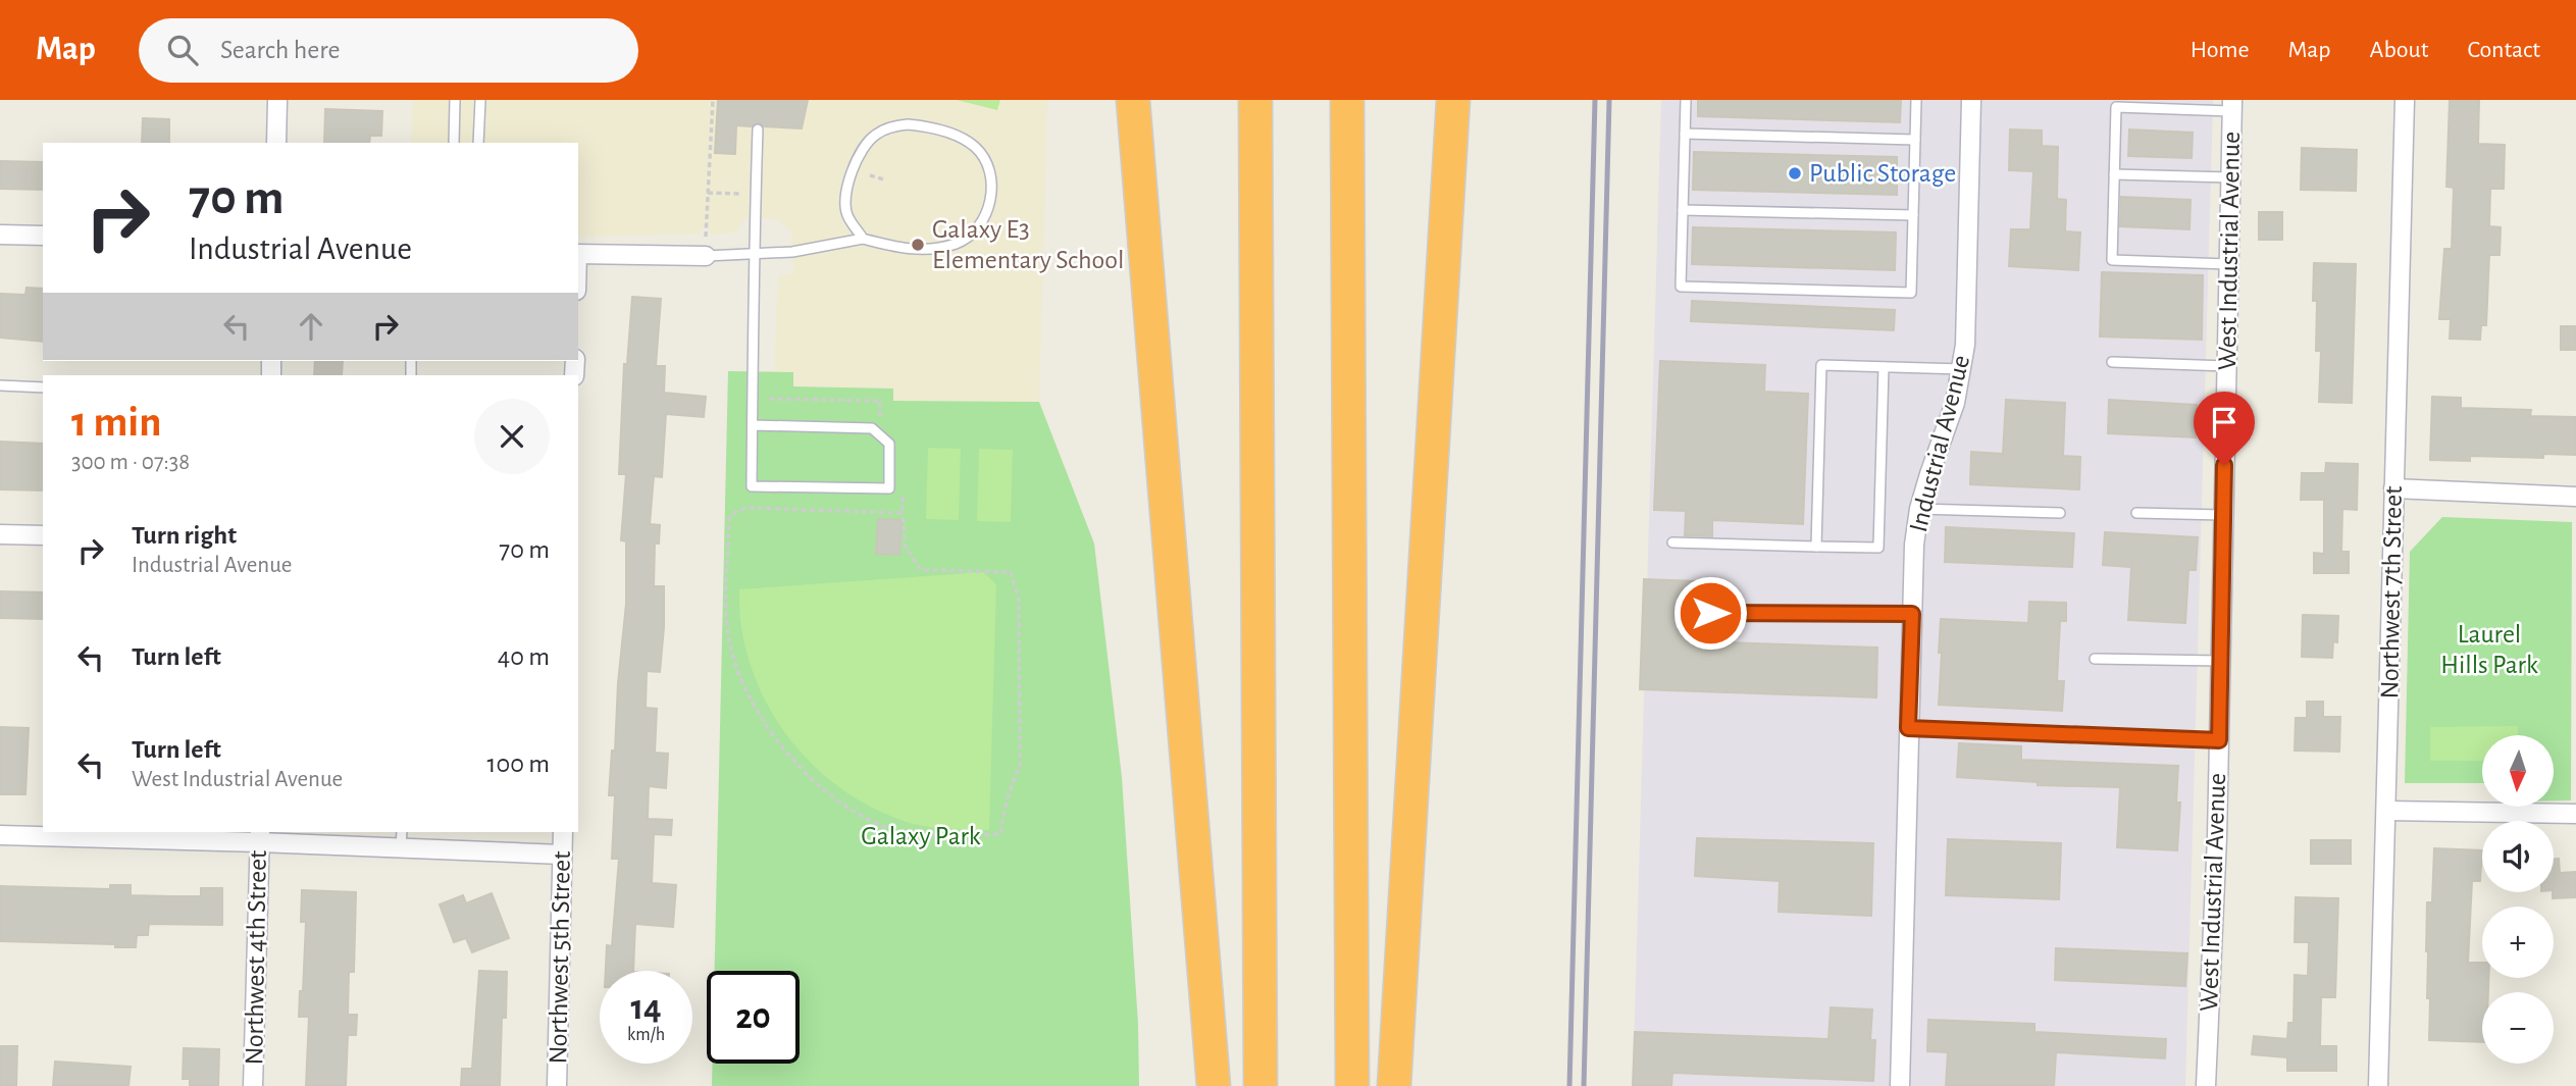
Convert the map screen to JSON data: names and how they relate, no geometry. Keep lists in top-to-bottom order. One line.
{"streets":{"street":["West Industrial Avenue","Industrial Avenue","Northwest 7th Street","Northwest 4th Street","Northwest 5th Street"]},"parks":["Laurel Hills Park","Galaxy Park"],"places":["Public Storage","Galaxy E3 Elementary School"],"north":"bottom","page":{"header":"Map","search":"Search here","nav":["Home","Map","About","Contact"],"turn":["70 m","Industrial Avenue"],"heading":["1 min","300 m · 07:38"],"list":[{"name":"Turn right","note":"Industrial Avenue","value":"70 m"},{"name":"Turn left","value":"40 m"},{"name":"Turn left","note":"West Industrial Avenue","value":"100 m"}],"map_buttons":["+","−"],"speed":"14 km/h","limit":"20"}}
